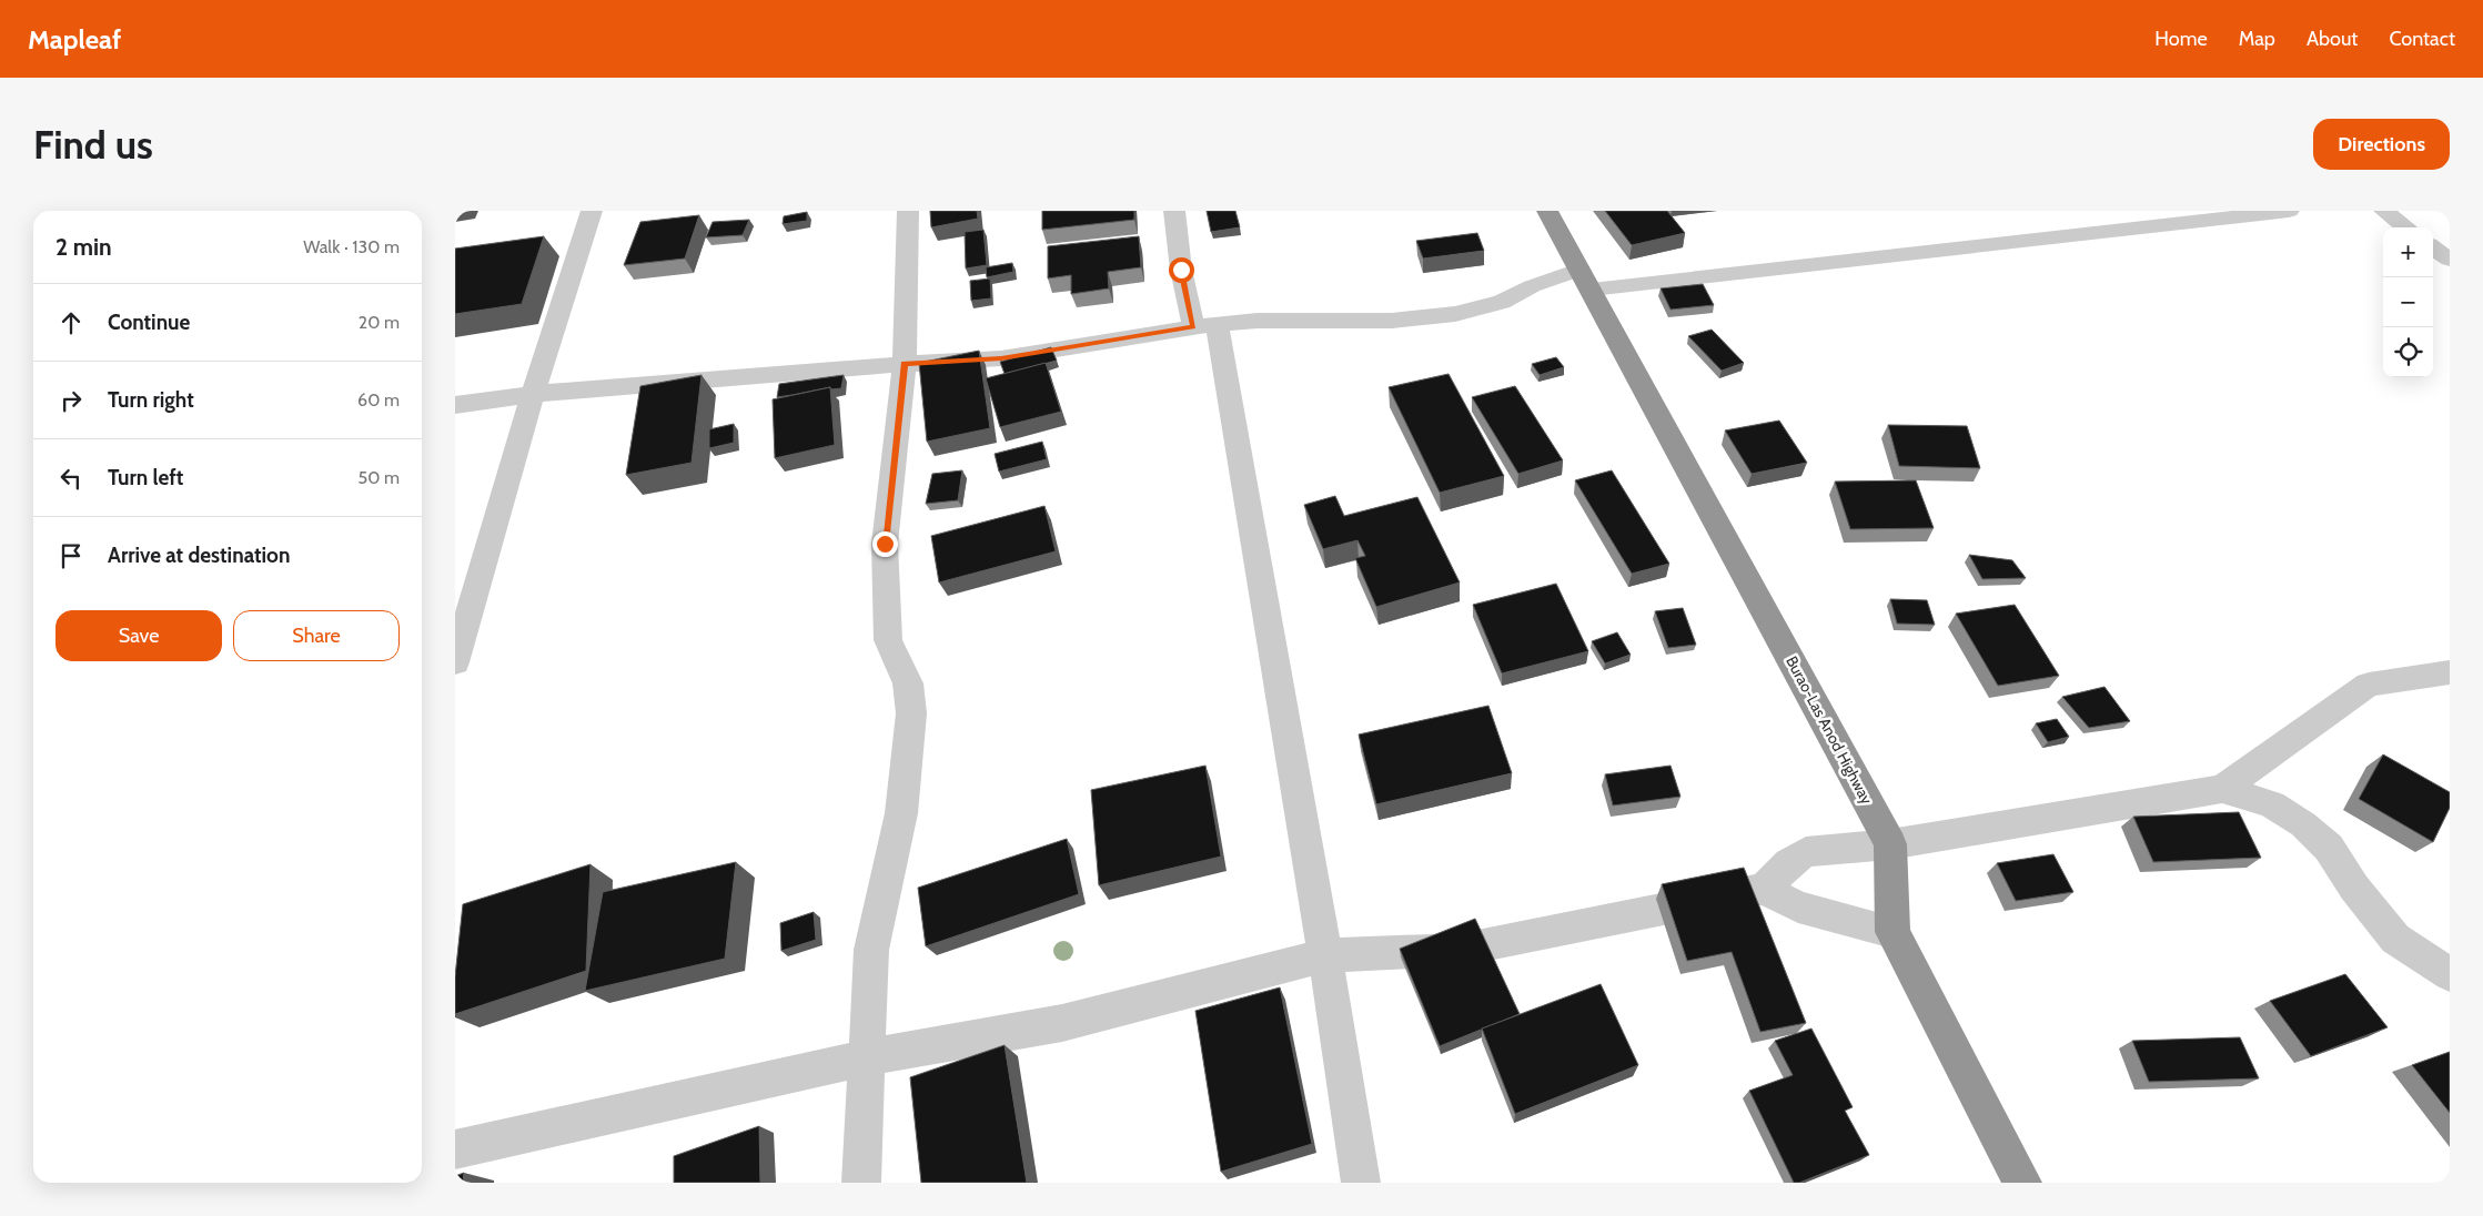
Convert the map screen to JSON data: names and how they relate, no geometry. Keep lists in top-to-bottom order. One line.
{"streets":{"highway":["Burao-Las Anod Highway"]},"page":{"header":"Mapleaf","nav":["Home","Map","About","Contact"],"buttons":["Directions",["Save","Share"]],"title":"Find us","heading":["2 min","Walk · 130 m"],"map_buttons":["+","−"],"list":[["Continue","20 m"],["Turn right","60 m"],["Turn left","50 m"],"Arrive at destination"]}}
